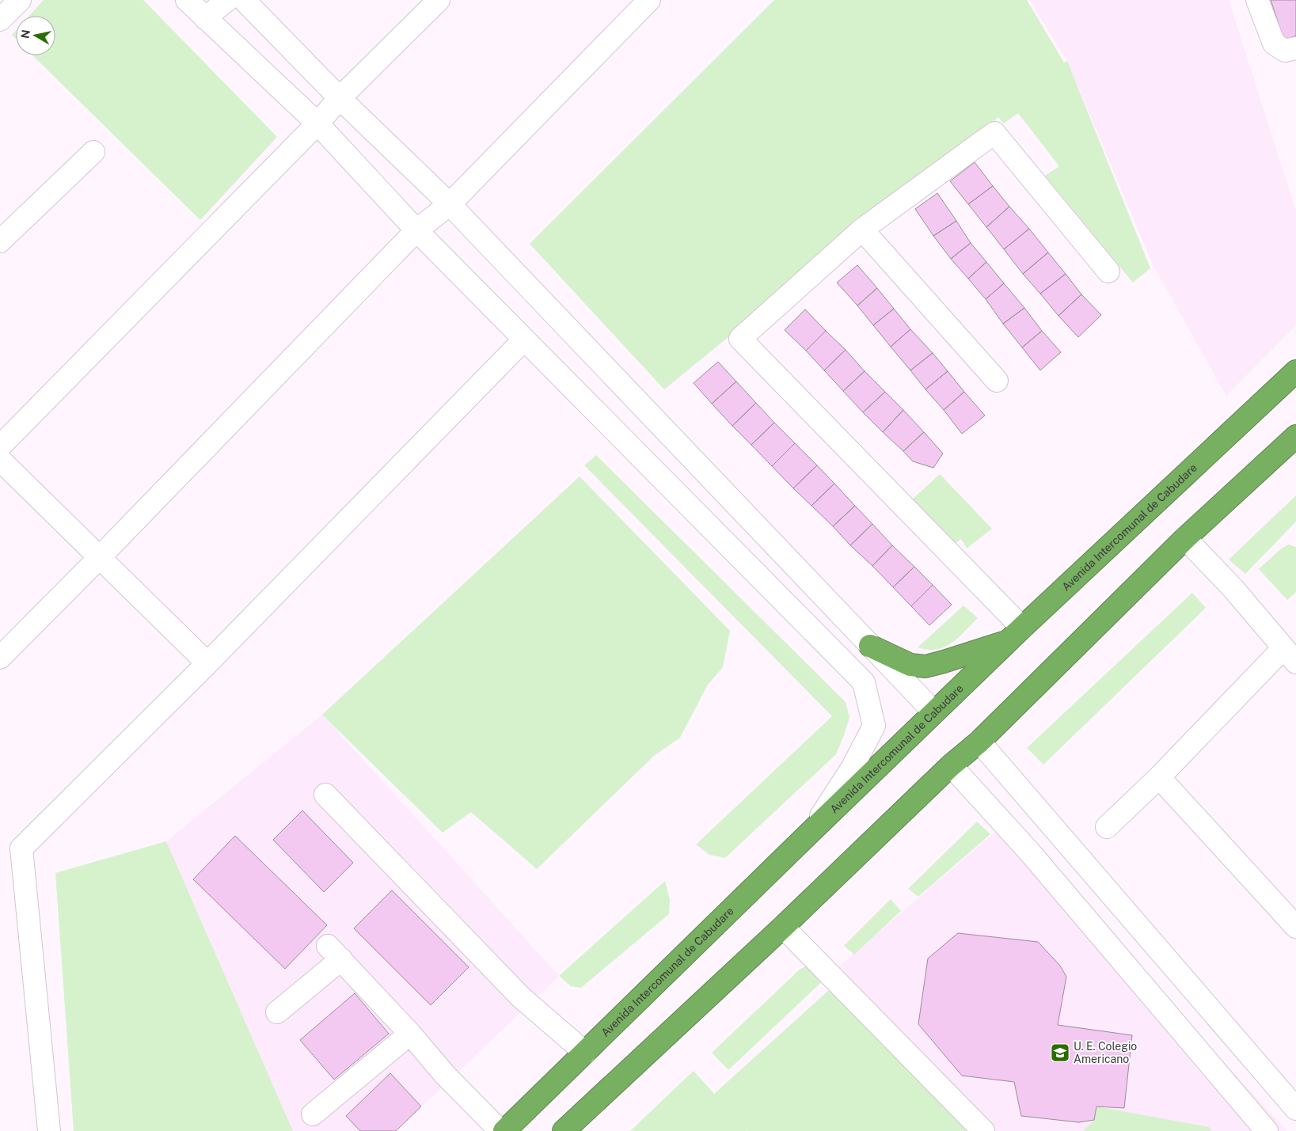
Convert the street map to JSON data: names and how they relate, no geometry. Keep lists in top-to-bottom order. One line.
{"streets":{"highway":["Avenida Intercomunal de Cabudare"]},"places":{"school or university":["U. E. Colegio Americano"]},"north":"left"}
